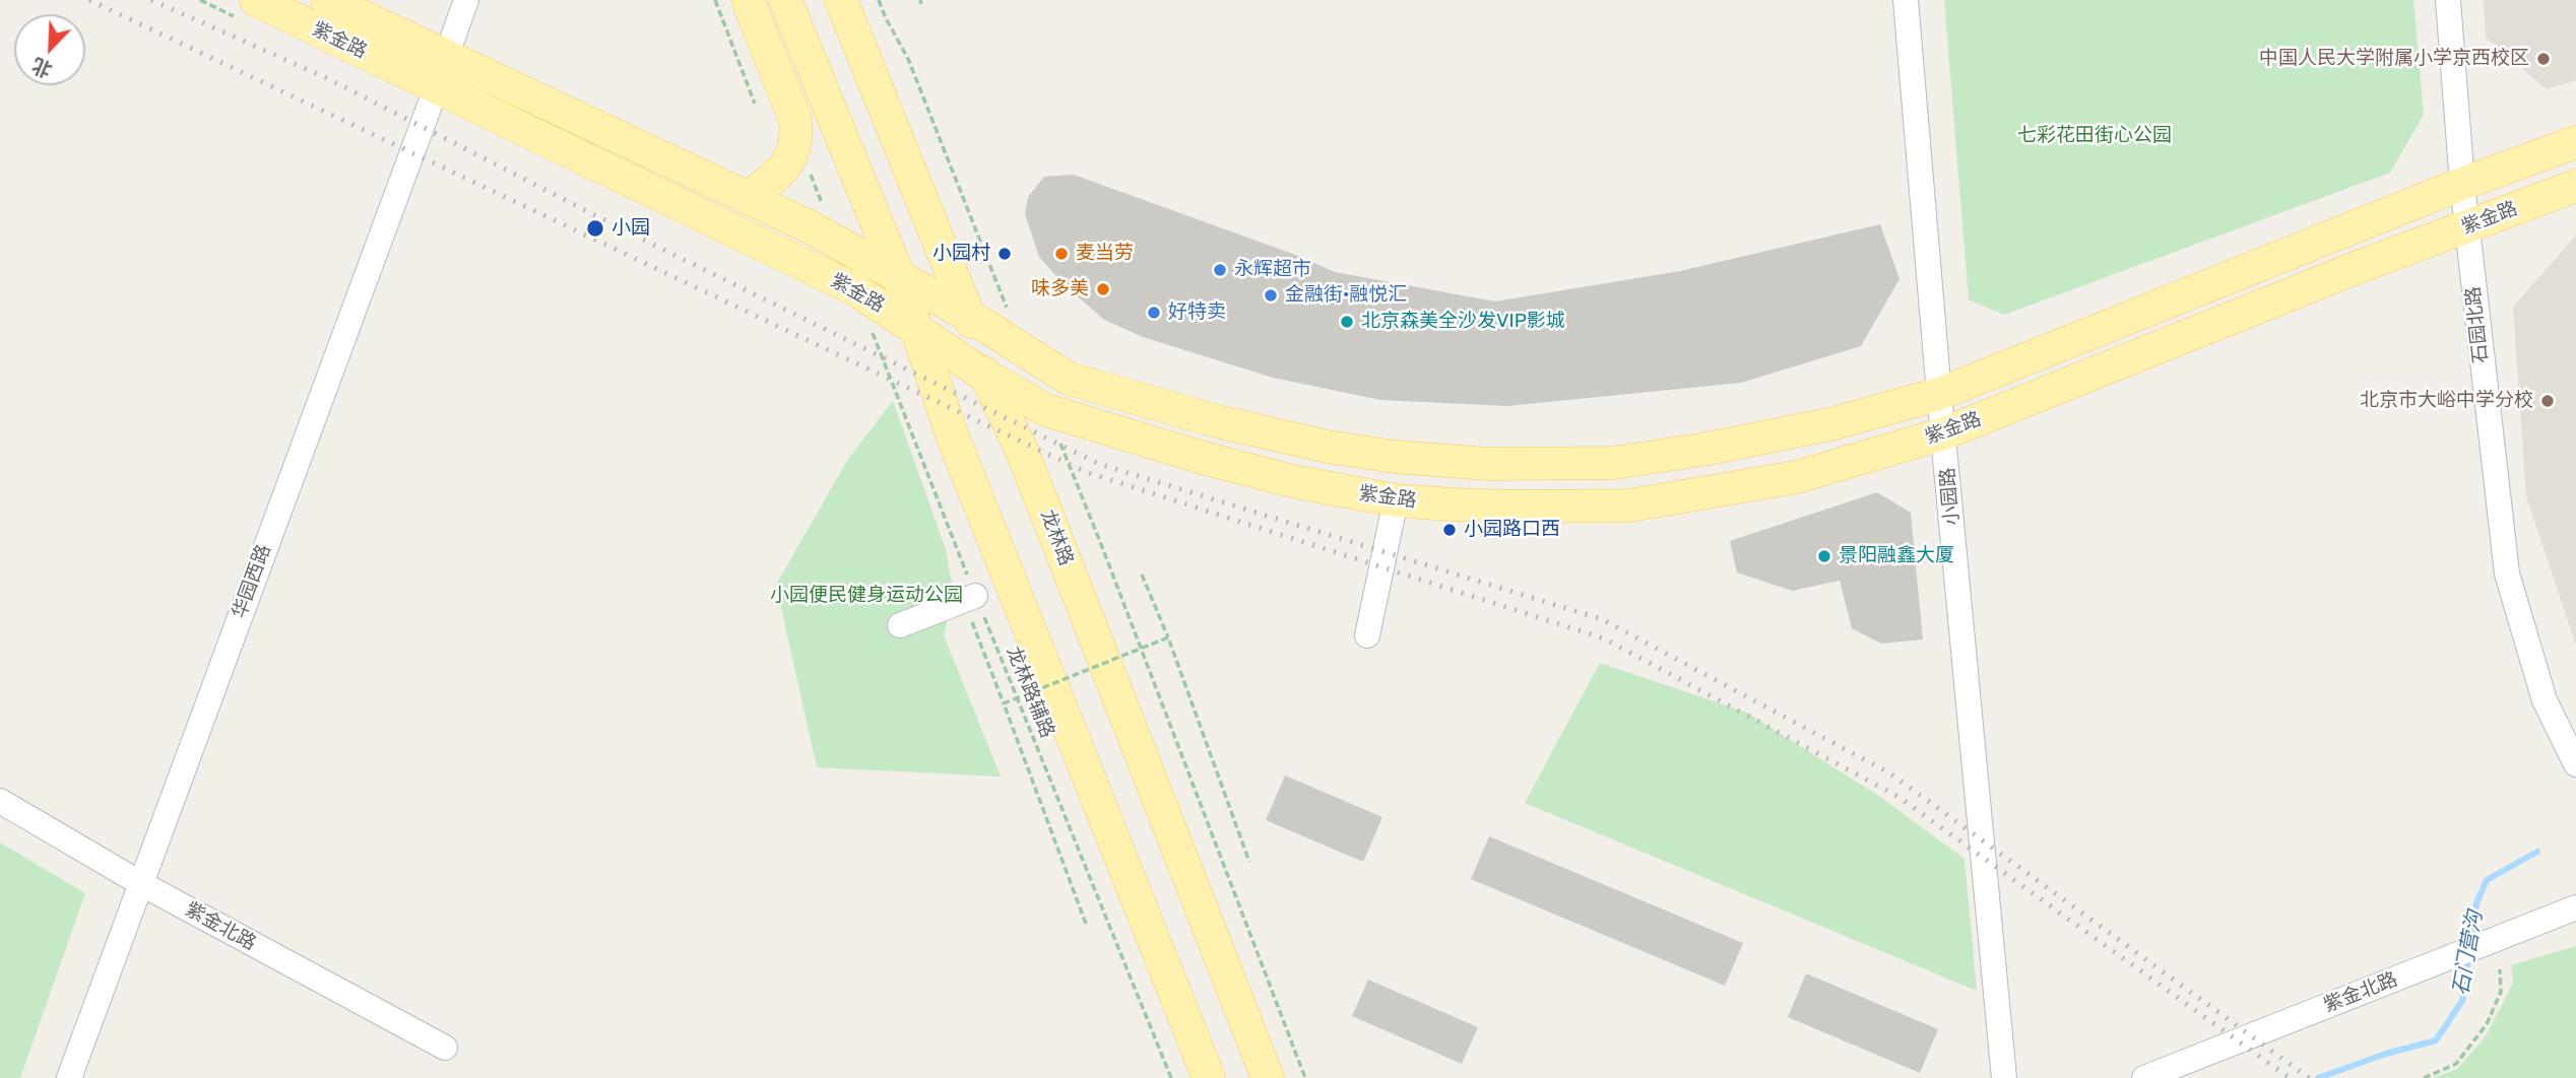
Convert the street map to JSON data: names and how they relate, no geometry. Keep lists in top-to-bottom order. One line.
{"streets":{"main road":["紫金路","龙林路"],"street":["石园北路","小园路","华园西路","紫金北路"],"path":["龙林路辅路"]},"crossings":[["紫金路","石园北路"],["紫金路","小园路"],["紫金路","龙林路"],["紫金路","华园西路"],["华园西路","紫金北路"]],"water":["石门营沟"],"parks":["七彩花田街心公园","小园便民健身运动公园"],"places":["中国人民大学附属小学京西校区","小园","小园村","麦当劳","永辉超市","味多美","金融街·融悦汇","好特卖","北京森美全沙发VIP影城","北京市大峪中学分校","小园路口西","景阳融鑫大厦"],"north":"bottom left"}
